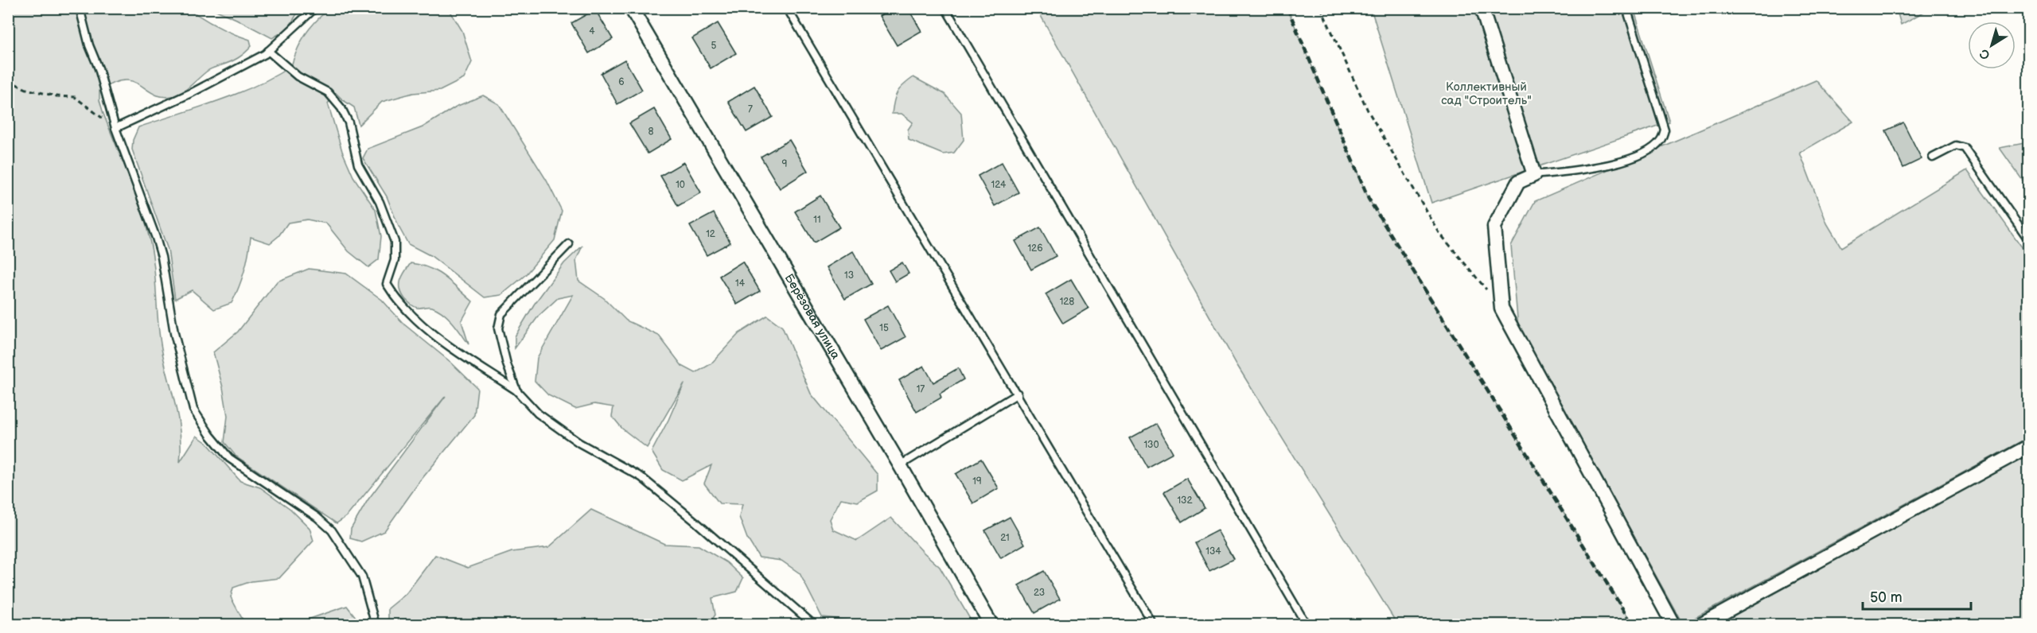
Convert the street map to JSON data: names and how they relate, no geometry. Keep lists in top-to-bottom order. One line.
{"streets":{"street":["Берёзовая улица"]},"parks":["Коллективный сад \"Строитель\""],"house_numbers":["4","5","6","7","8","9","10","124","11","12","126","13","14","128","15","17","130","19","132","21","134","23"],"scale_bar":"50 m","north":"bottom left"}
